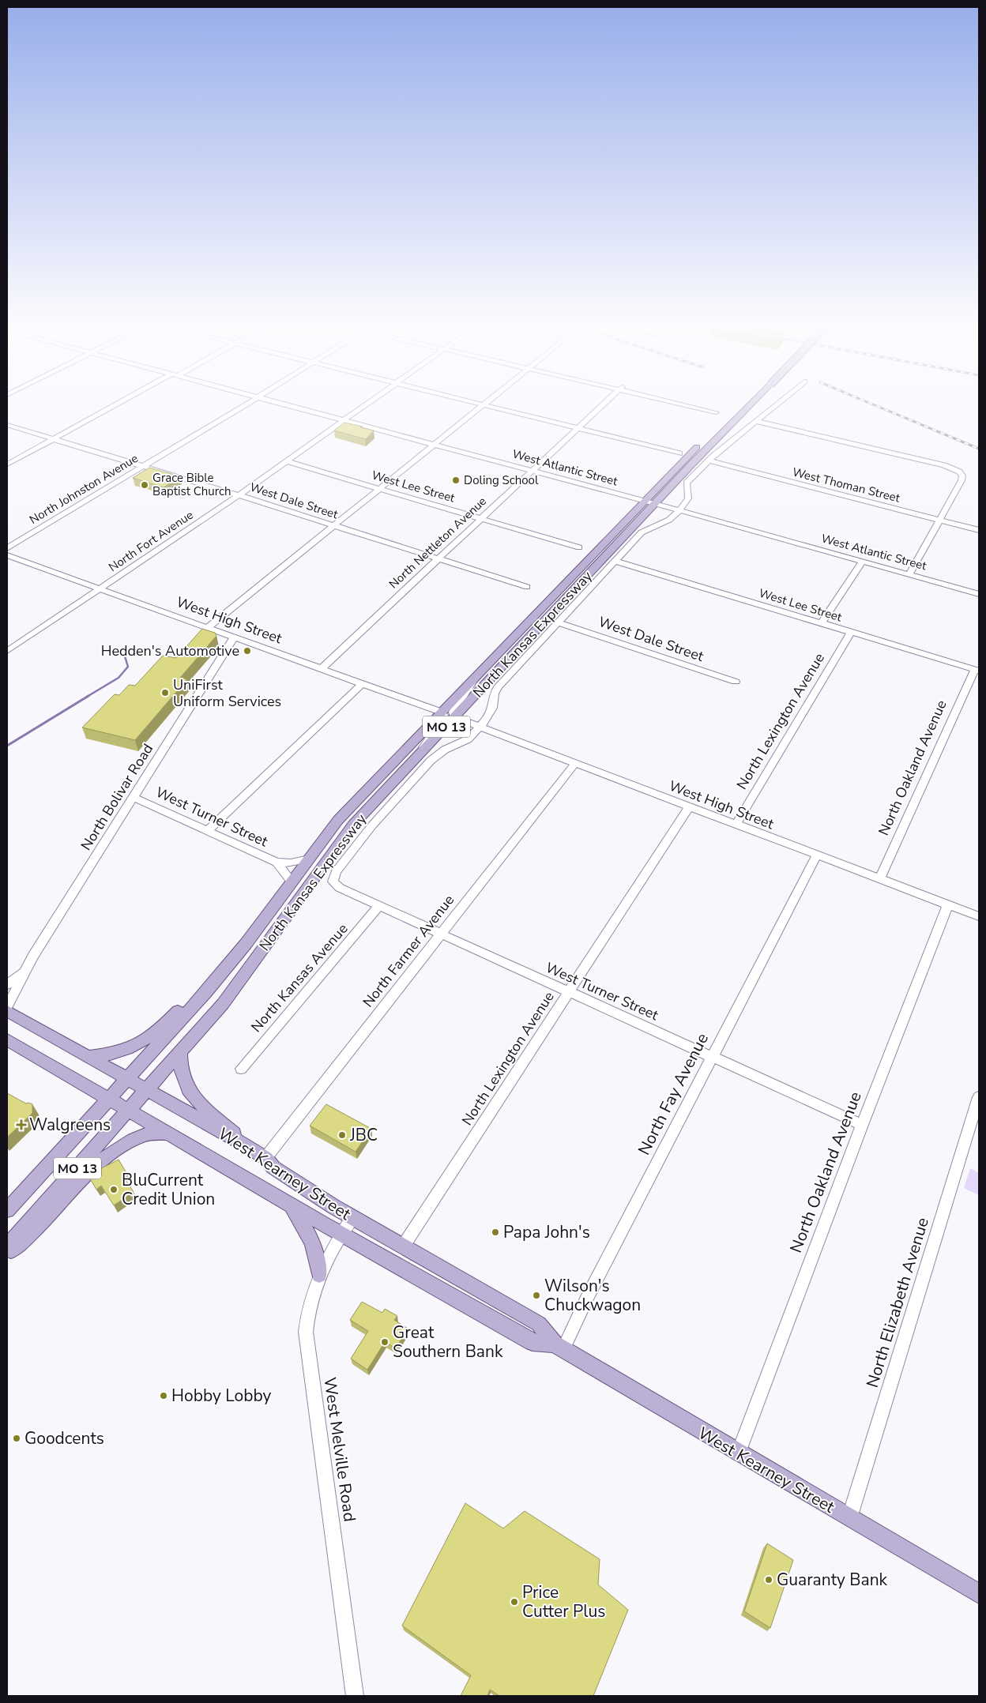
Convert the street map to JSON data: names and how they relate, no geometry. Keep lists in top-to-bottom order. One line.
{"streets":{"main road":["North Kansas Expressway","MO 13","West Kearney Street"],"street":["West Atlantic Street","West Thoman Street","West Lee Street","North Johnston Avenue","West Dale Street","North Fort Avenue","North Nettleton Avenue","West High Street","North Lexington Avenue","North Oakland Avenue","North Bolivar Road","West Turner Street","North Farmer Avenue","North Kansas Avenue","North Fay Avenue","North Elizabeth Avenue","West Melville Road"]},"crossings":[["West Atlantic Street","North Fort Avenue"],["West Atlantic Street","North Nettleton Avenue"],["West Atlantic Street","North Kansas Expressway"],["West Lee Street","North Fort Avenue"],["West Lee Street","North Nettleton Avenue"],["West Lee Street","North Lexington Avenue"],["West Lee Street","North Oakland Avenue"],["North Johnston Avenue","West Dale Street"],["West Dale Street","North Fort Avenue"],["West Dale Street","North Nettleton Avenue"],["North Fort Avenue","West High Street"],["North Nettleton Avenue","West High Street"],["West High Street","North Kansas Expressway"],["West High Street","North Lexington Avenue"],["West High Street","North Oakland Avenue"],["West High Street","North Bolivar Road"],["West High Street","West Turner Street"],["West High Street","North Farmer Avenue"],["West High Street","North Fay Avenue"],["North Kansas Expressway","West Turner Street"],["North Kansas Expressway","West Kearney Street"],["North Lexington Avenue","West Turner Street"],["North Lexington Avenue","West Kearney Street"],["North Oakland Avenue","West Turner Street"],["North Oakland Avenue","West Kearney Street"],["North Bolivar Road","West Turner Street"],["West Turner Street","North Farmer Avenue"],["West Turner Street","North Kansas Avenue"],["West Turner Street","North Fay Avenue"],["North Farmer Avenue","West Kearney Street"],["North Fay Avenue","West Kearney Street"],["West Kearney Street","North Elizabeth Avenue"],["West Kearney Street","West Melville Road"]],"places":{"other":["Doling School","Grace Bible Baptist Church","Hedden's Automotive","UniFirst Uniform Services","JBC","BluCurrent Credit Union","Papa John's","Wilson's Chuckwagon","Great Southern Bank","Hobby Lobby","Goodcents","Guaranty Bank","Price Cutter Plus"],"health":["Walgreens"]}}
